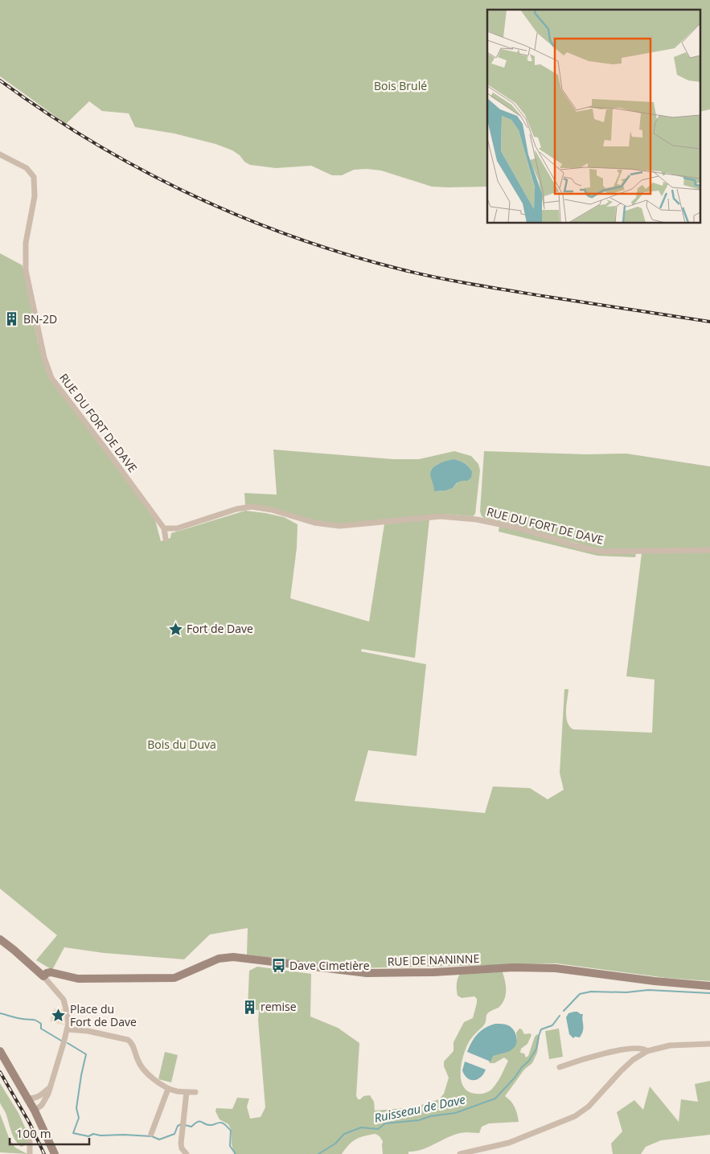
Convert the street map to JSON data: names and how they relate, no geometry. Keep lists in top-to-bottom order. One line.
{"streets":{"street":["RUE DU FORT DE DAVE","RUE DE NANINNE"]},"water":["Ruisseau de Dave"],"parks":["Bois Brulé","Bois du Duva"],"places":{"building":["BN-2D","remise"],"place":["Fort de Dave","Place du Fort de Dave"],"bus stop":["Dave Cimetière"]},"scale_bar":"100 m"}
